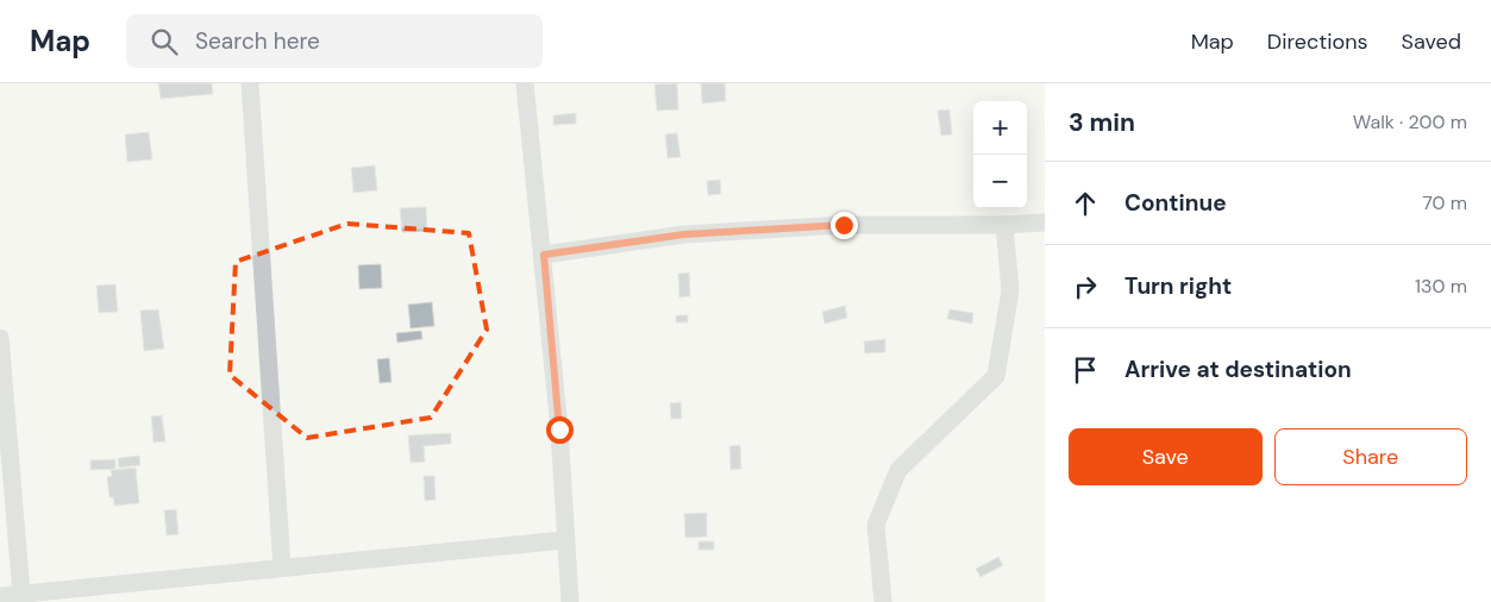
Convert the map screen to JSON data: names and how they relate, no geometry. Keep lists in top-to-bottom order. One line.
{"page":{"header":"Map","search":"Search here","nav":["Map","Directions","Saved"],"heading":["3 min","Walk · 200 m"],"map_buttons":["+","−"],"list":[["Continue","70 m"],["Turn right","130 m"],"Arrive at destination"],"buttons":["Save","Share"]}}
